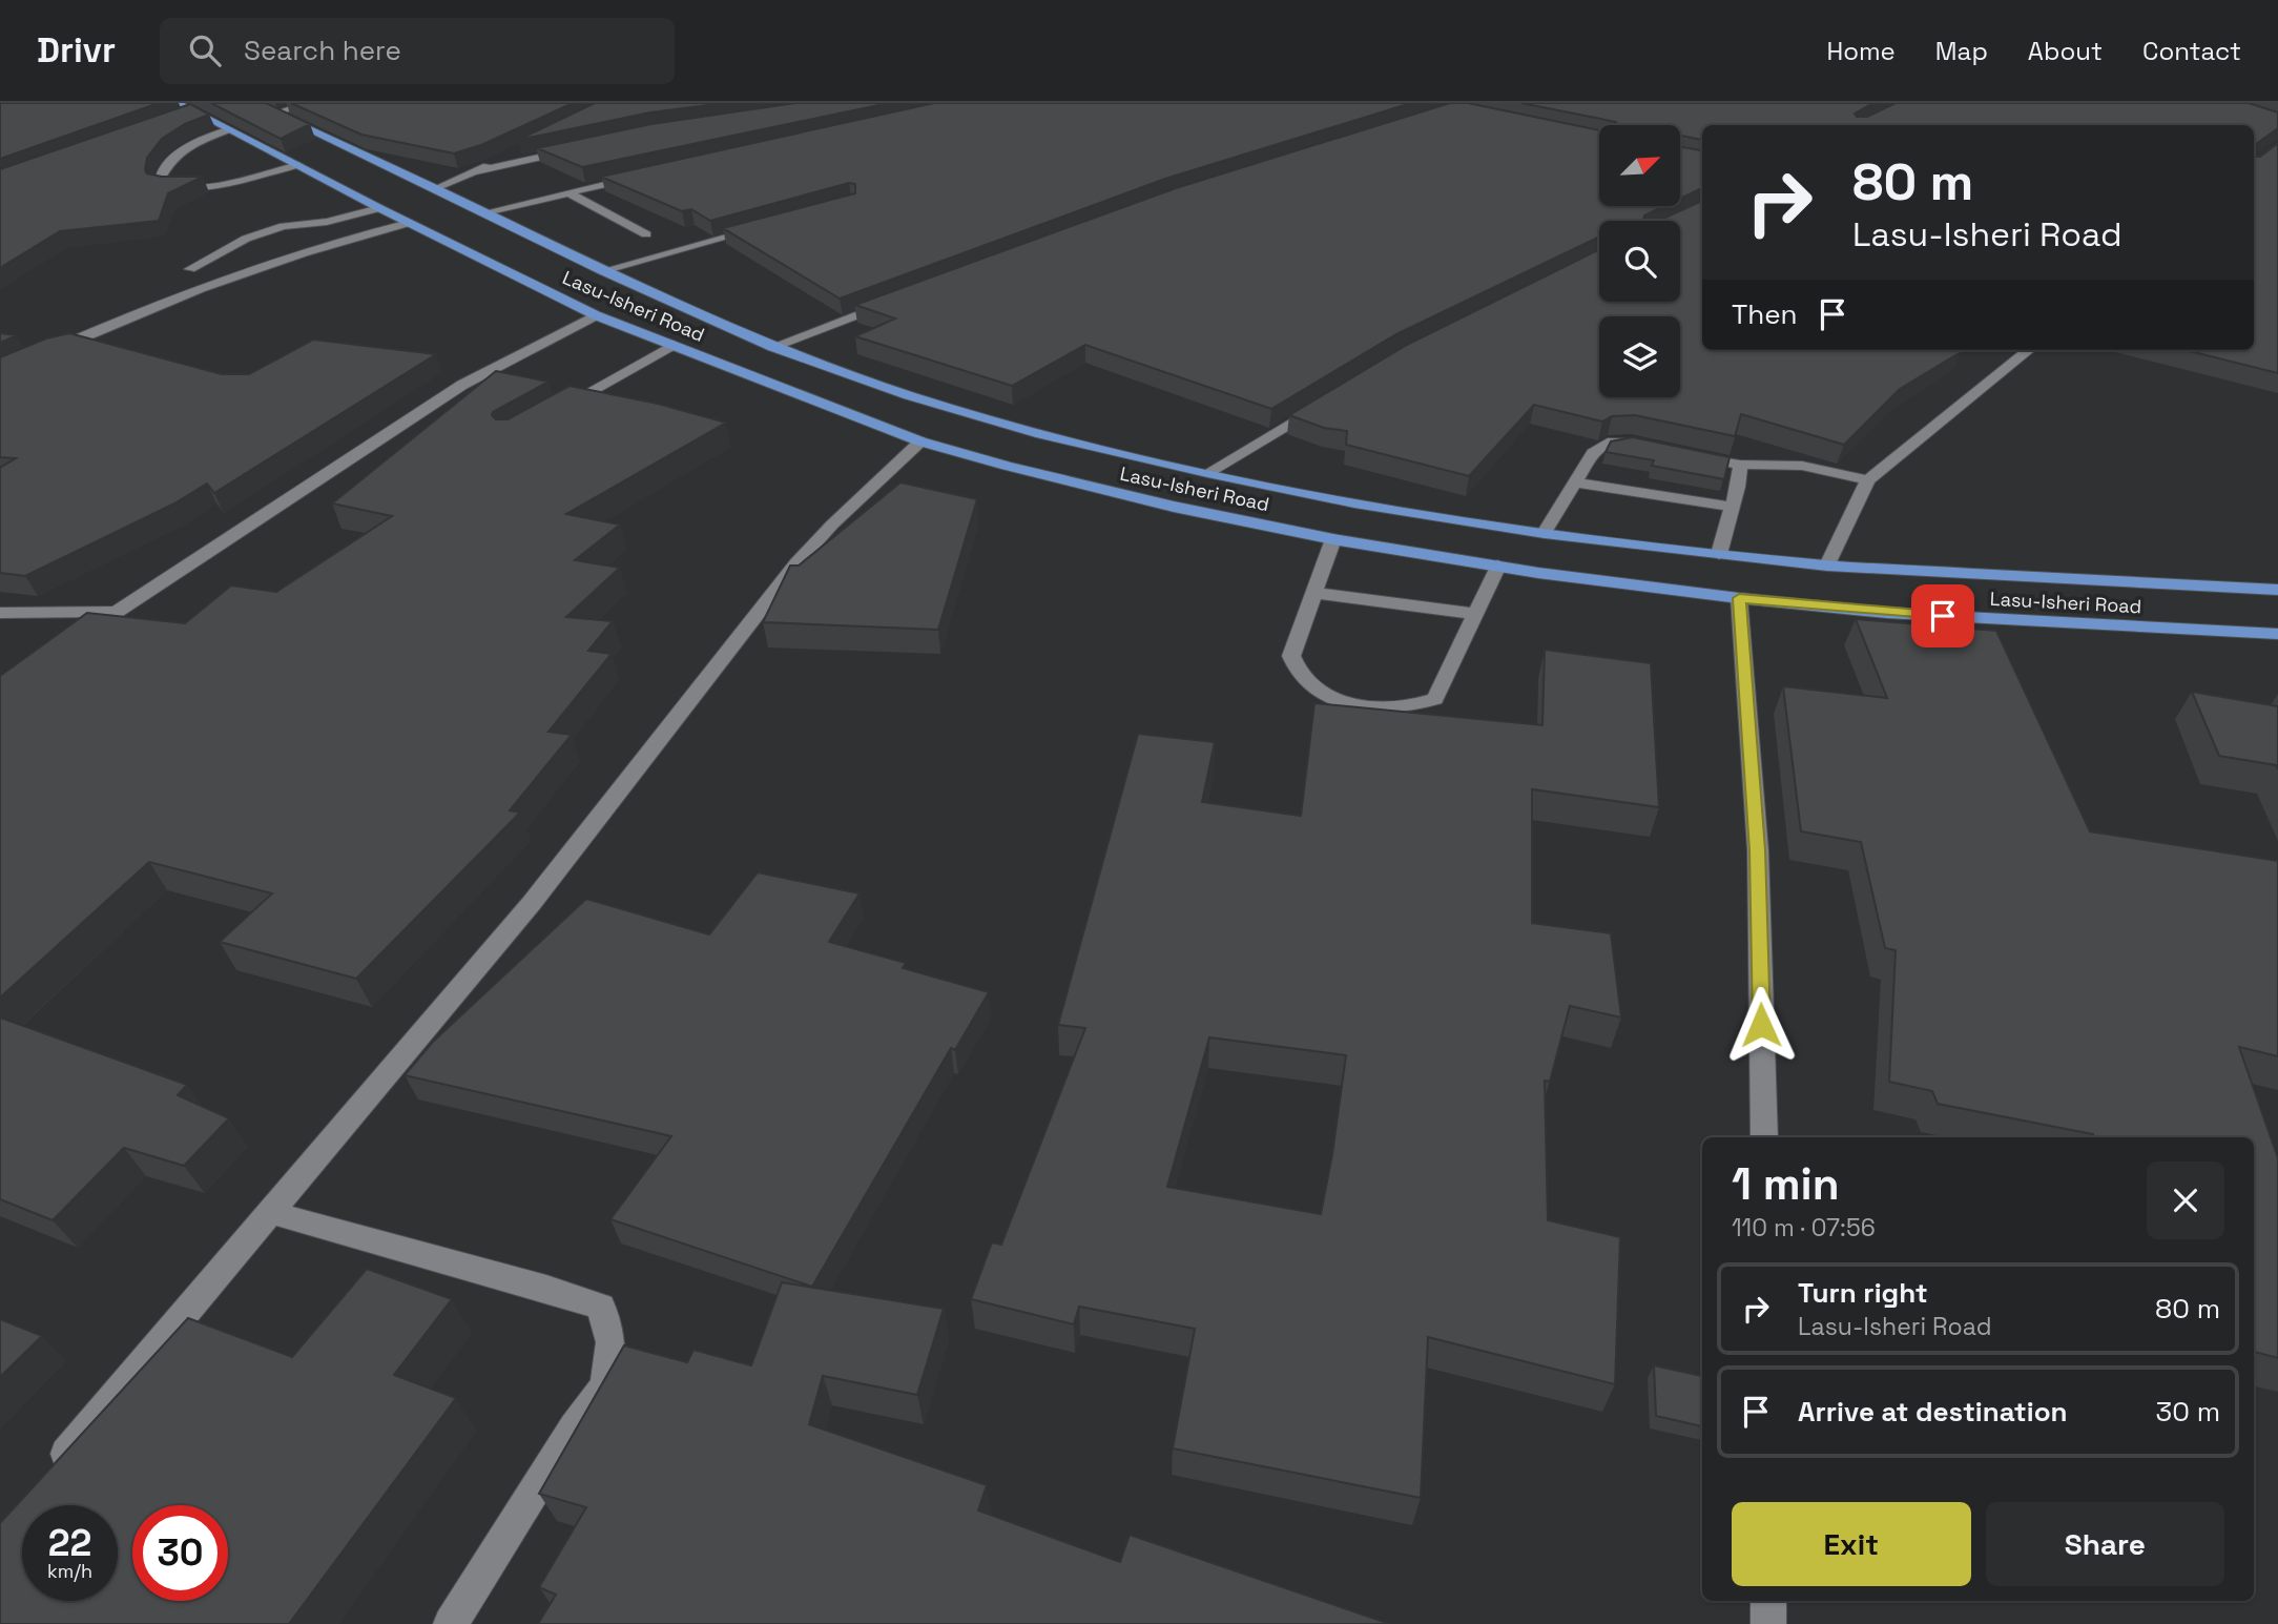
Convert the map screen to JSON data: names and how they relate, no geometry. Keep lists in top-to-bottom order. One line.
{"streets":{"main road":["Lasu-Isheri Road"]},"north":"top right","page":{"header":"Drivr","search":"Search here","nav":["Home","Map","About","Contact"],"turn":["80 m","Lasu-Isheri Road"],"then":"Then","heading":["1 min","110 m · 07:56"],"list":[{"name":"Turn right","note":"Lasu-Isheri Road","value":"80 m"},{"name":"Arrive at destination","value":"30 m"}],"buttons":["Exit","Share"],"speed":"22 km/h","limit":"30"}}
